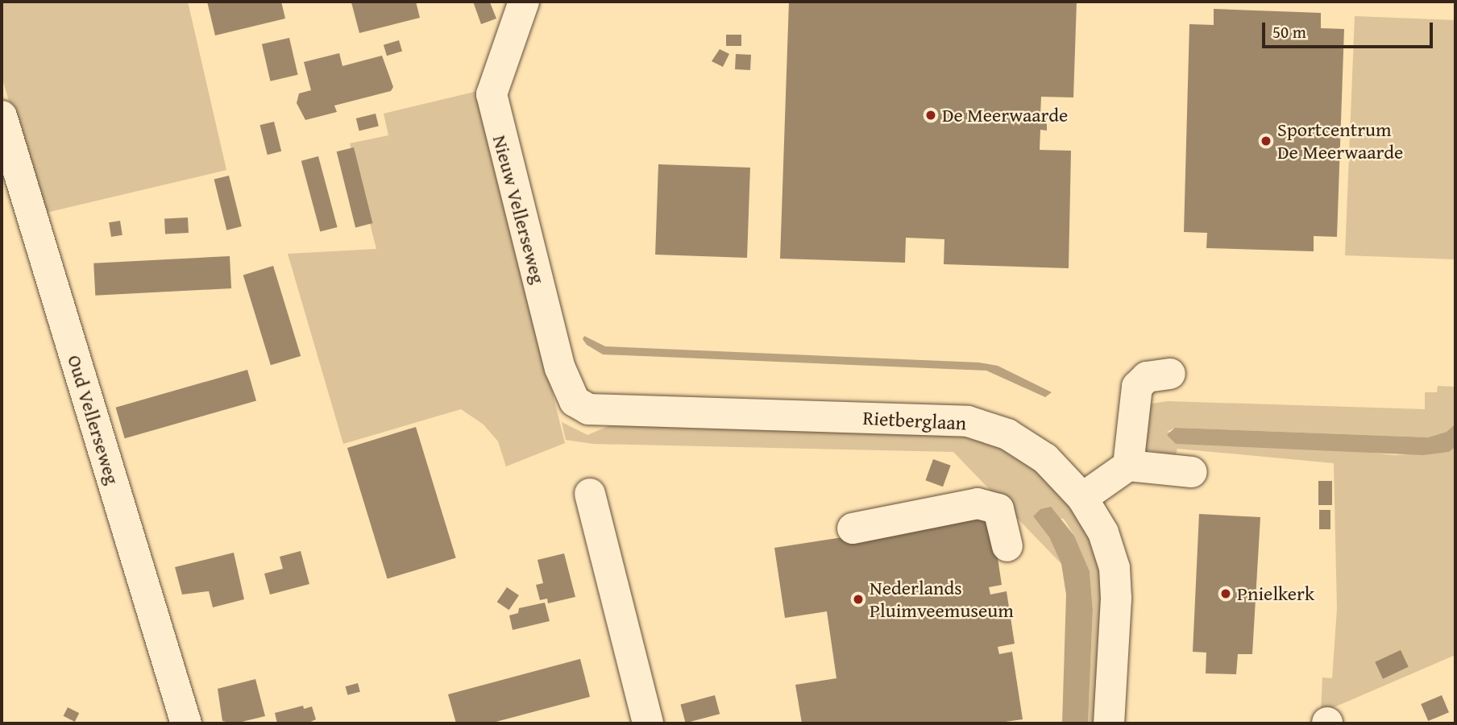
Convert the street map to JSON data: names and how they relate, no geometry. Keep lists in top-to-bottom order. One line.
{"streets":{"street":["Nieuw Vellerseweg","Oud Vellerseweg","Rietberglaan"]},"crossings":[["Nieuw Vellerseweg","Rietberglaan"]],"places":["De Meerwaarde","Sportcentrum De Meerwaarde","Pnielkerk","Nederlands Pluimveemuseum"],"scale_bar":"50 m"}
